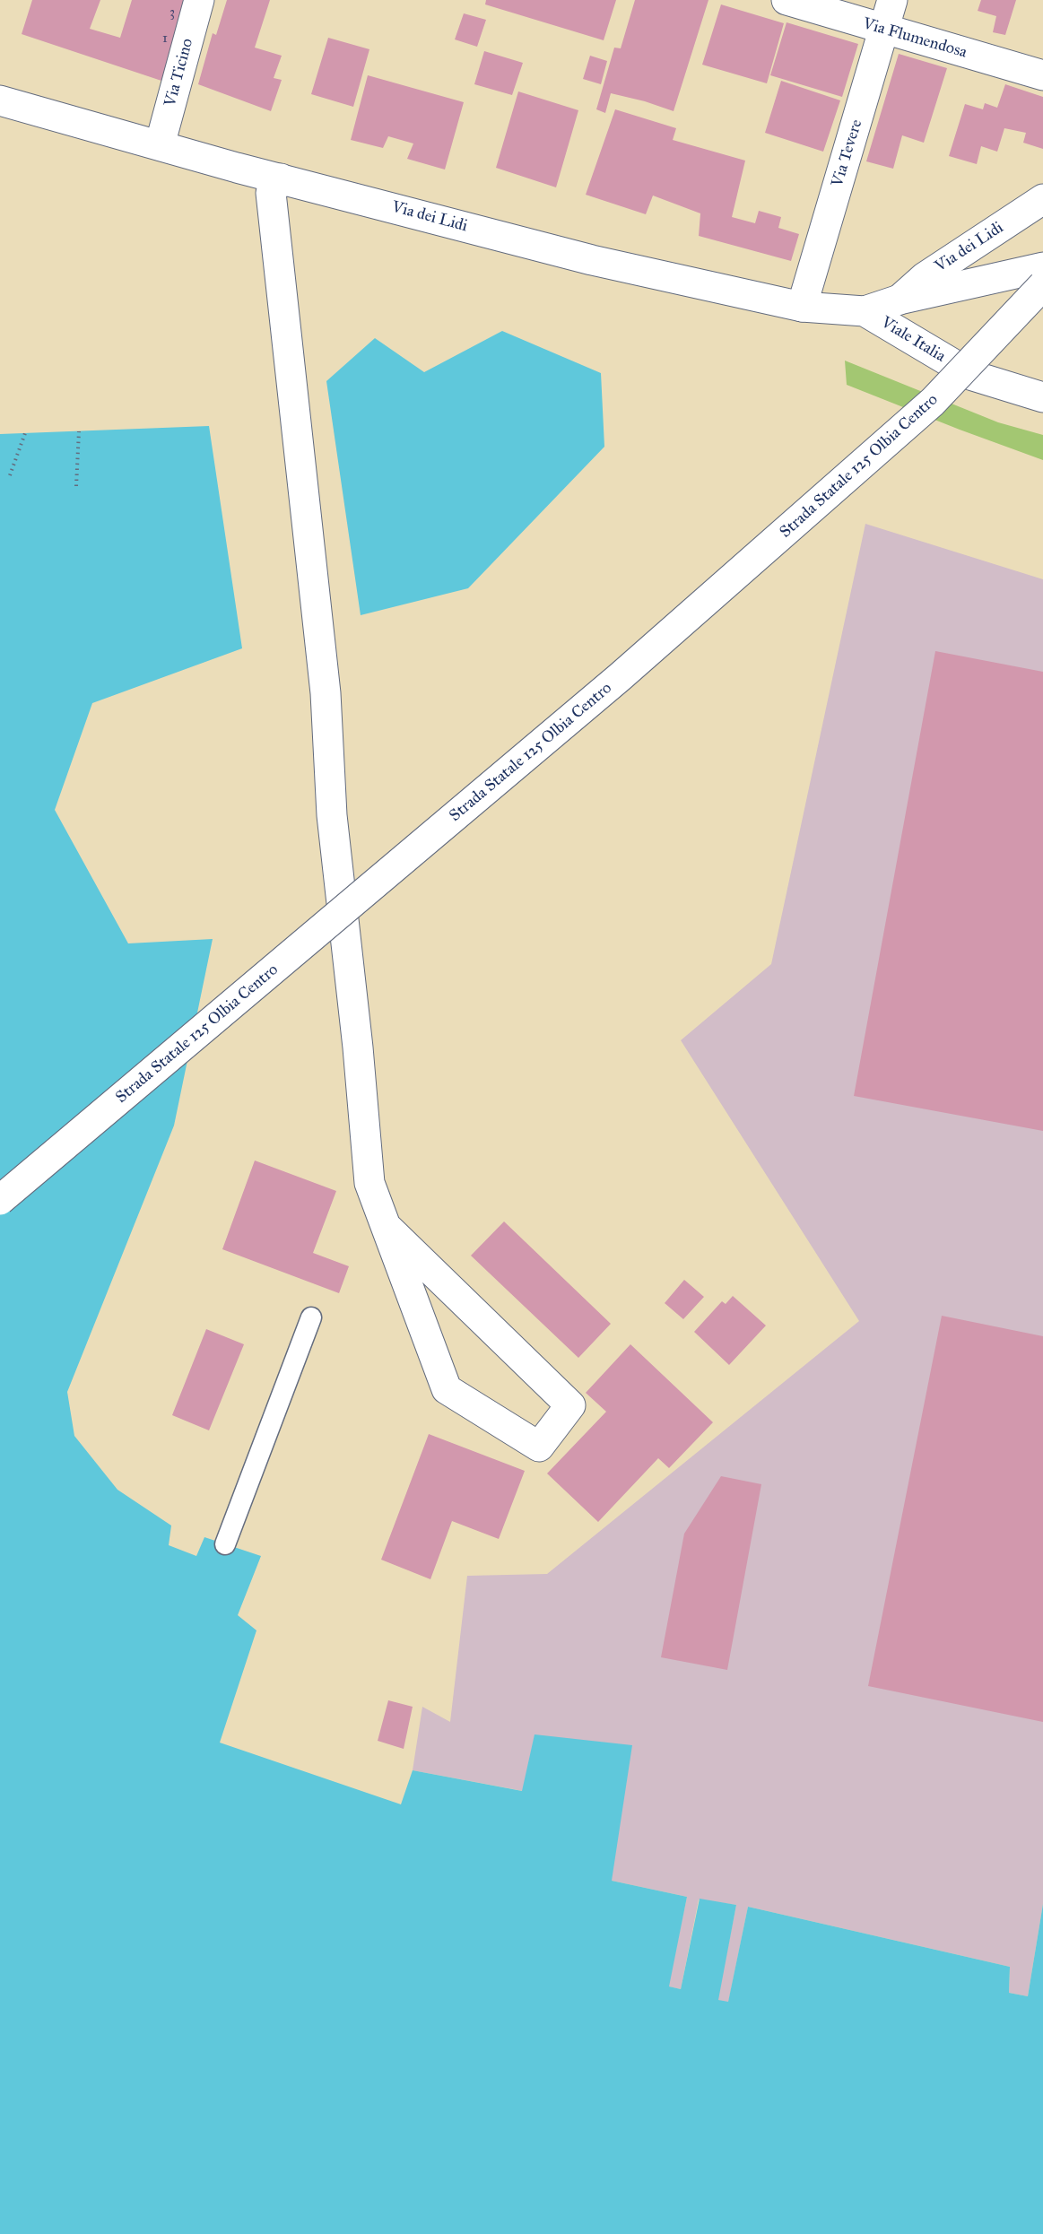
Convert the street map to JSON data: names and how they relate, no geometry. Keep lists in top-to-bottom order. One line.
{"streets":{"main road":["Via Flumendosa","Via Ticino","Via Tevere","Via dei Lidi","Viale Italia","Strada Statale 125 Olbia Centro"]},"crossings":[["Via Flumendosa","Via Tevere"],["Via Ticino","Via dei Lidi"],["Via Tevere","Via dei Lidi"],["Via dei Lidi","Viale Italia"]],"house_numbers":["3","1"]}
